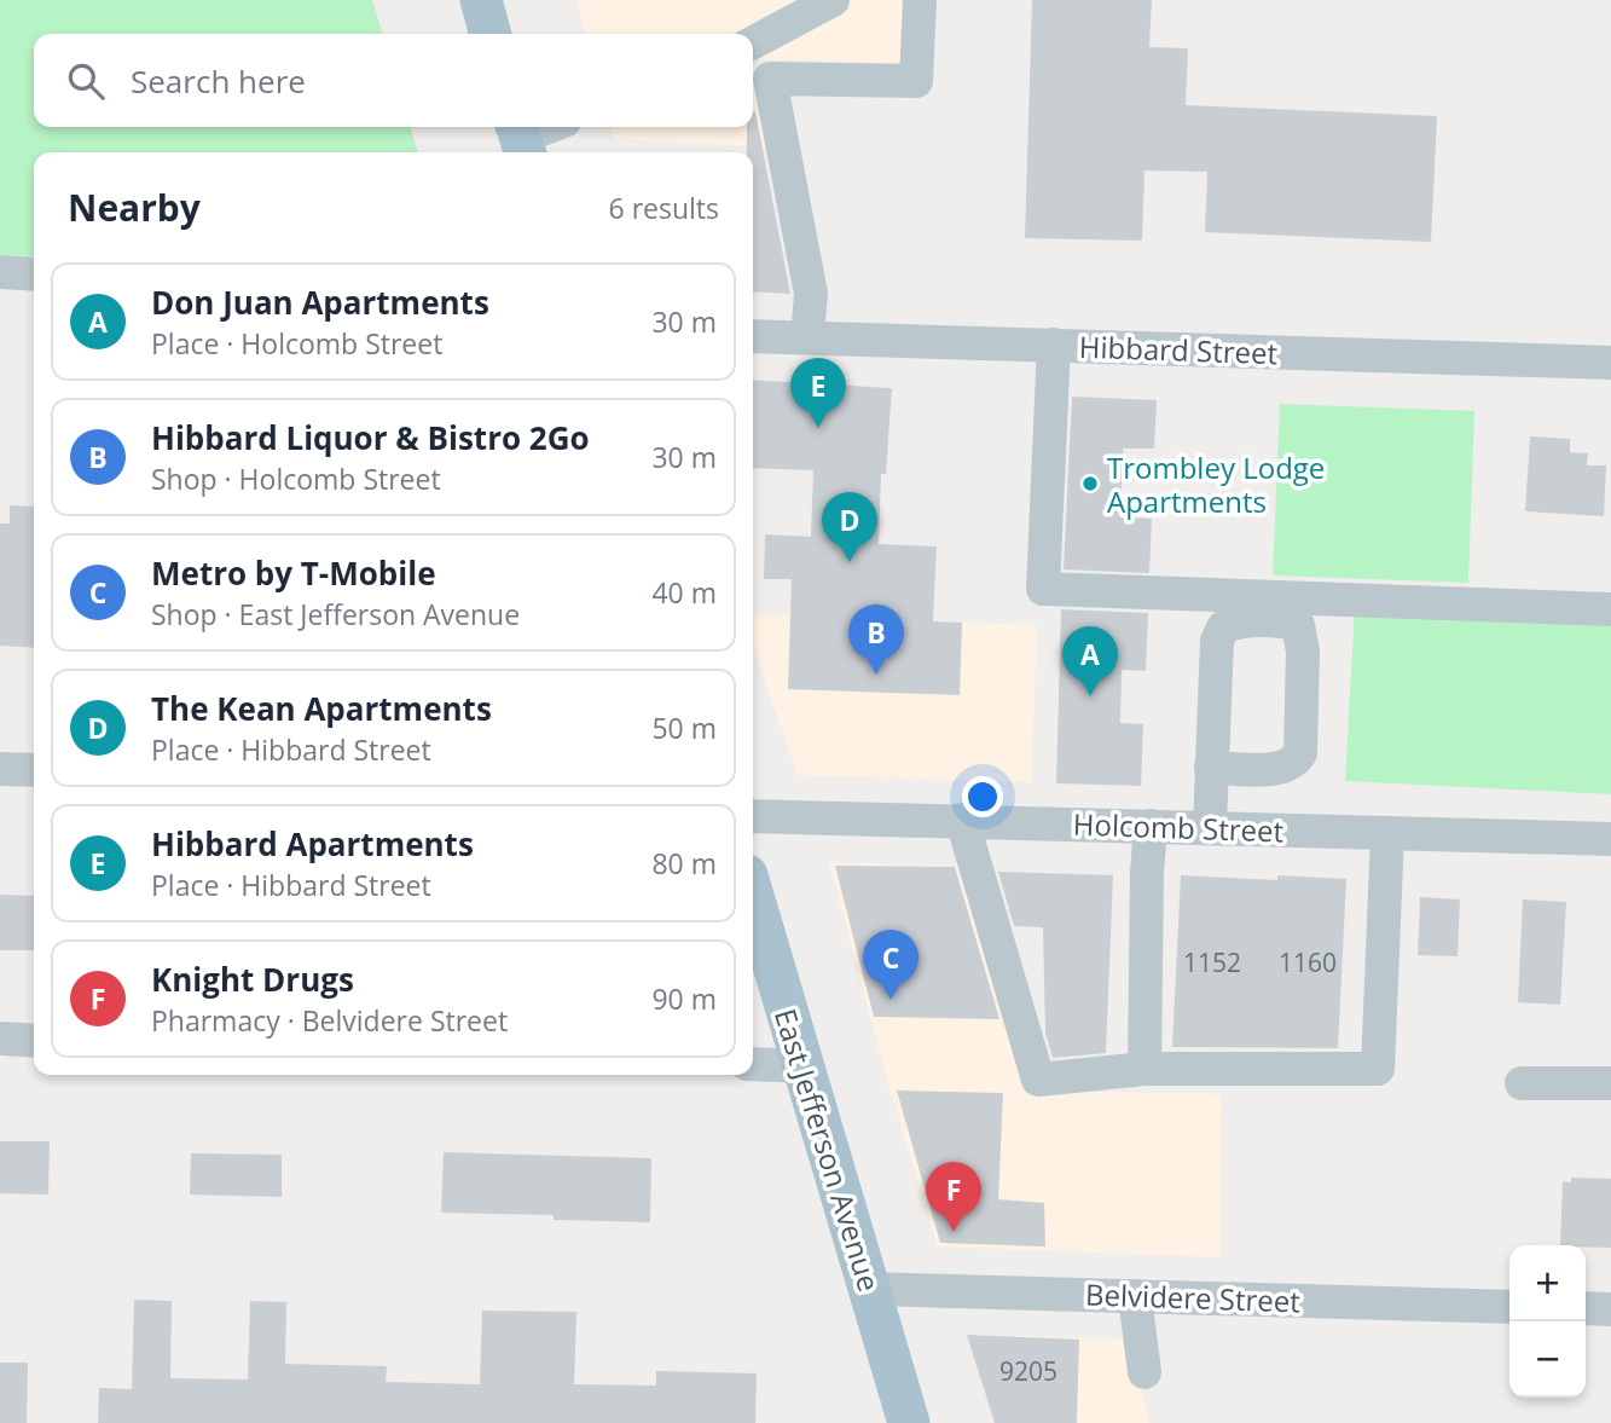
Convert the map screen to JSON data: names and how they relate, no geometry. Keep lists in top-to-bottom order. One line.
{"streets":{"main road":["East Jefferson Avenue"],"street":["Hibbard Street","Holcomb Street","Belvidere Street"]},"crossings":[["East Jefferson Avenue","Belvidere Street"]],"places":["Trombley Lodge Apartments"],"house_numbers":["1152","1160","9205"],"page":{"search":"Search here","heading":["Nearby","6 results"],"list":[{"mark":"A","name":"Don Juan Apartments","note":"Place · Holcomb Street","value":"30 m"},{"mark":"B","name":"Hibbard Liquor & Bistro 2Go","note":"Shop · Holcomb Street","value":"30 m"},{"mark":"C","name":"Metro by T-Mobile","note":"Shop · East Jefferson Avenue","value":"40 m"},{"mark":"D","name":"The Kean Apartments","note":"Place · Hibbard Street","value":"50 m"},{"mark":"E","name":"Hibbard Apartments","note":"Place · Hibbard Street","value":"80 m"},{"mark":"F","name":"Knight Drugs","note":"Pharmacy · Belvidere Street","value":"90 m"}],"pins":["E","D","B","A","C","F"],"map_buttons":["+","−"]}}
